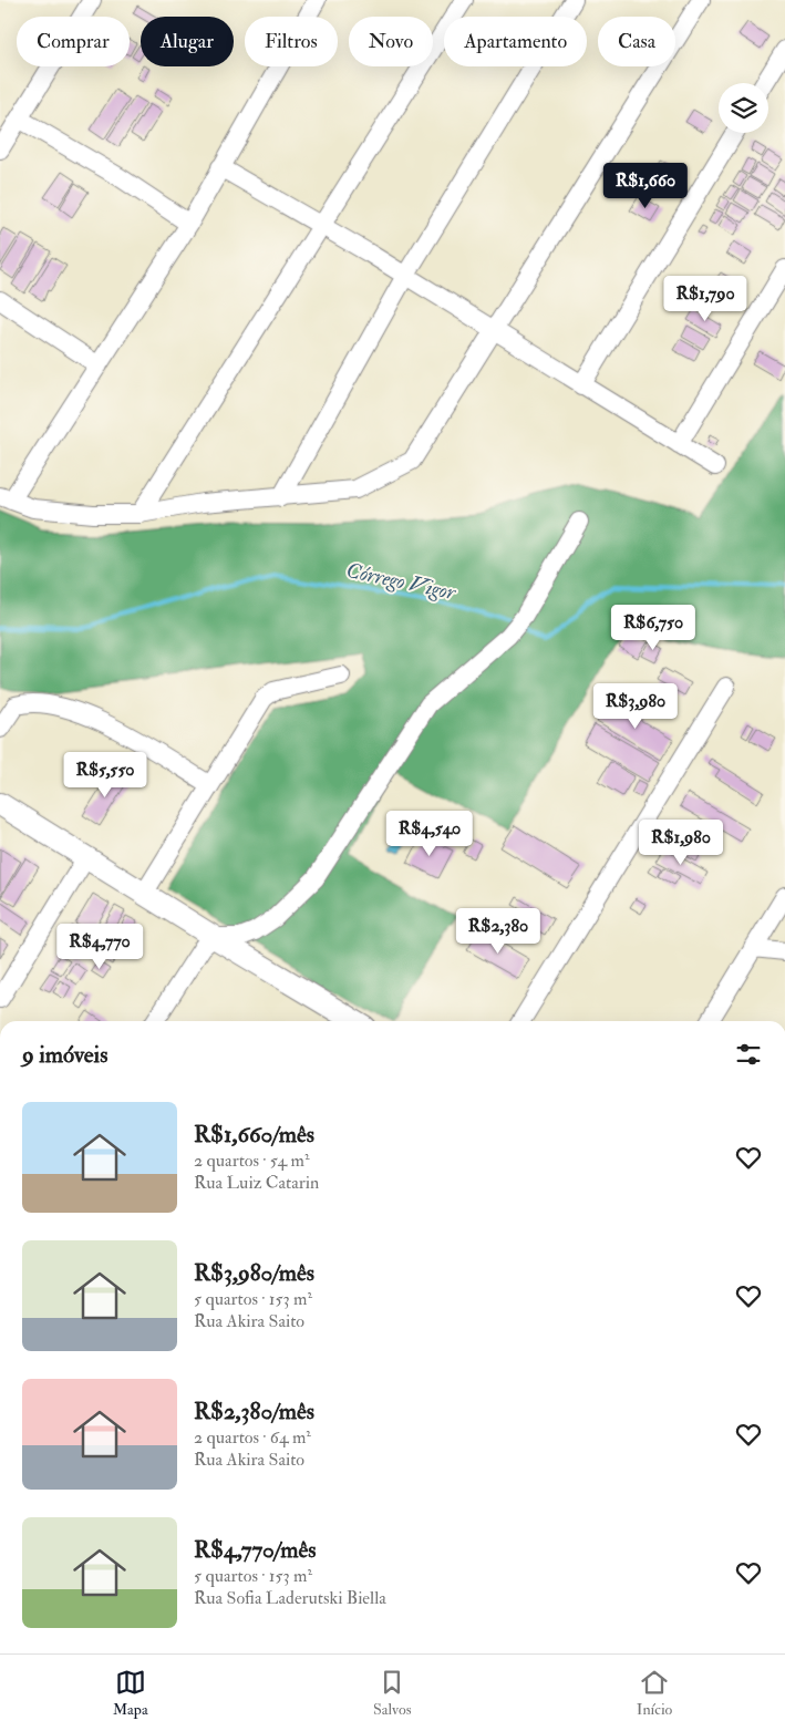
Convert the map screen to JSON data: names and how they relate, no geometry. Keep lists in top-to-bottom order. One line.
{"water":["Córrego Vigor"],"page":{"chip":["Comprar","Alugar","Filtros","Novo","Apartamento","Casa"],"price":["R$1,660","R$1,790","R$6,750","R$3,980","R$5,550","R$4,540","R$1,980","R$2,380","R$4,770"],"heading":"9 imóveis","list":[{"name":"R$1,660/mês","note":"2 quartos · 54 m² · Rua Luiz Catarin"},{"name":"R$3,980/mês","note":"5 quartos · 153 m² · Rua Akira Saito"},{"name":"R$2,380/mês","note":"2 quartos · 64 m² · Rua Akira Saito"},{"name":"R$4,770/mês","note":"5 quartos · 153 m² · Rua Sofia Laderutski Biella"}],"tabs":["Mapa","Salvos","Início"]}}
